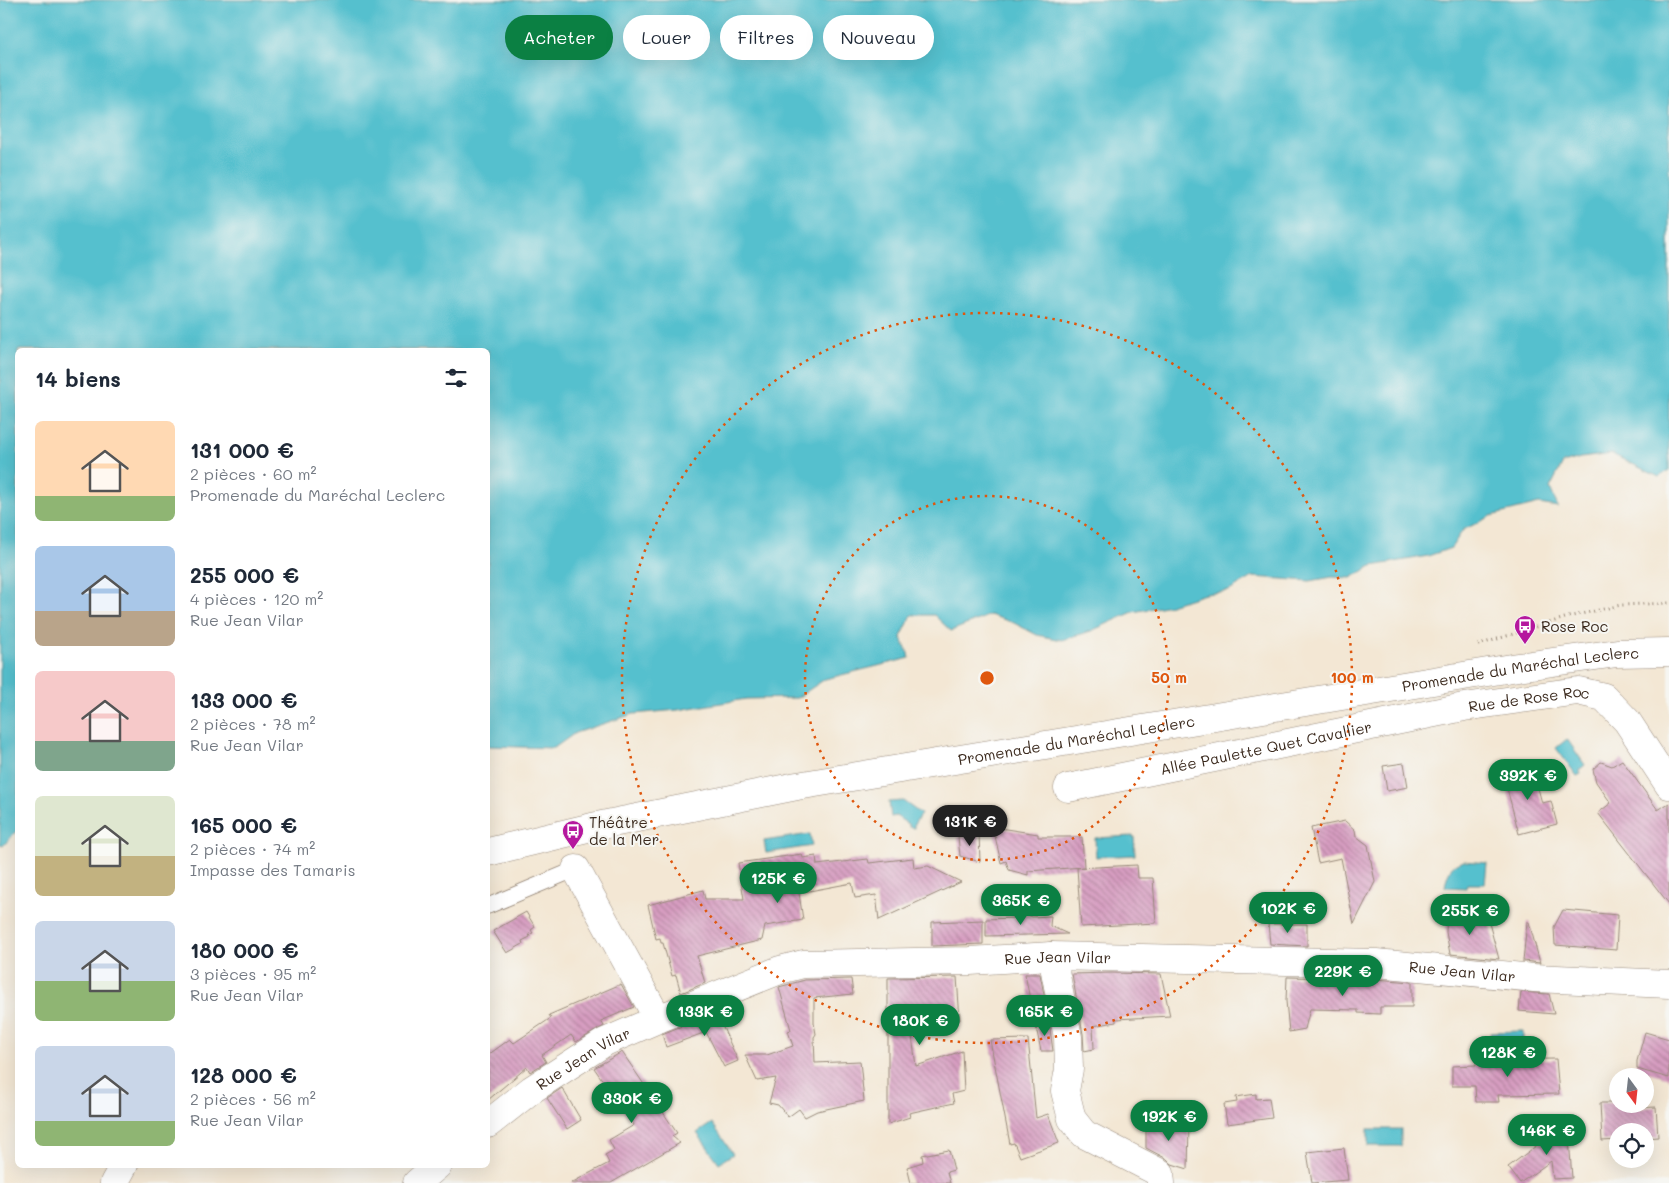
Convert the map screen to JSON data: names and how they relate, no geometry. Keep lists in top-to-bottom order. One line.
{"streets":{"street":["Promenade du Maréchal Leclerc","Rue de Rose Roc","Allée Paulette Quet Cavallier","Rue Jean Vilar"]},"crossings":[["Promenade du Maréchal Leclerc","Rue de Rose Roc"],["Rue de Rose Roc","Allée Paulette Quet Cavallier"]],"places":{"bus stop":["Rose Roc","Théâtre de la Mer"]},"north":"bottom","page":{"chip":["Acheter","Louer","Filtres","Nouveau"],"heading":"14 biens","list":[{"name":"131 000 €","note":"2 pièces · 60 m² · Promenade du Maréchal Leclerc"},{"name":"255 000 €","note":"4 pièces · 120 m² · Rue Jean Vilar"},{"name":"133 000 €","note":"2 pièces · 78 m² · Rue Jean Vilar"},{"name":"165 000 €","note":"2 pièces · 74 m² · Impasse des Tamaris"},{"name":"180 000 €","note":"3 pièces · 95 m² · Rue Jean Vilar"},{"name":"128 000 €","note":"2 pièces · 56 m² · Rue Jean Vilar"}],"price":["392K €","131K €","125K €","365K €","102K €","255K €","229K €","133K €","165K €","180K €","128K €","330K €","192K €","146K €"]},"rings":["50 m","100 m"]}
